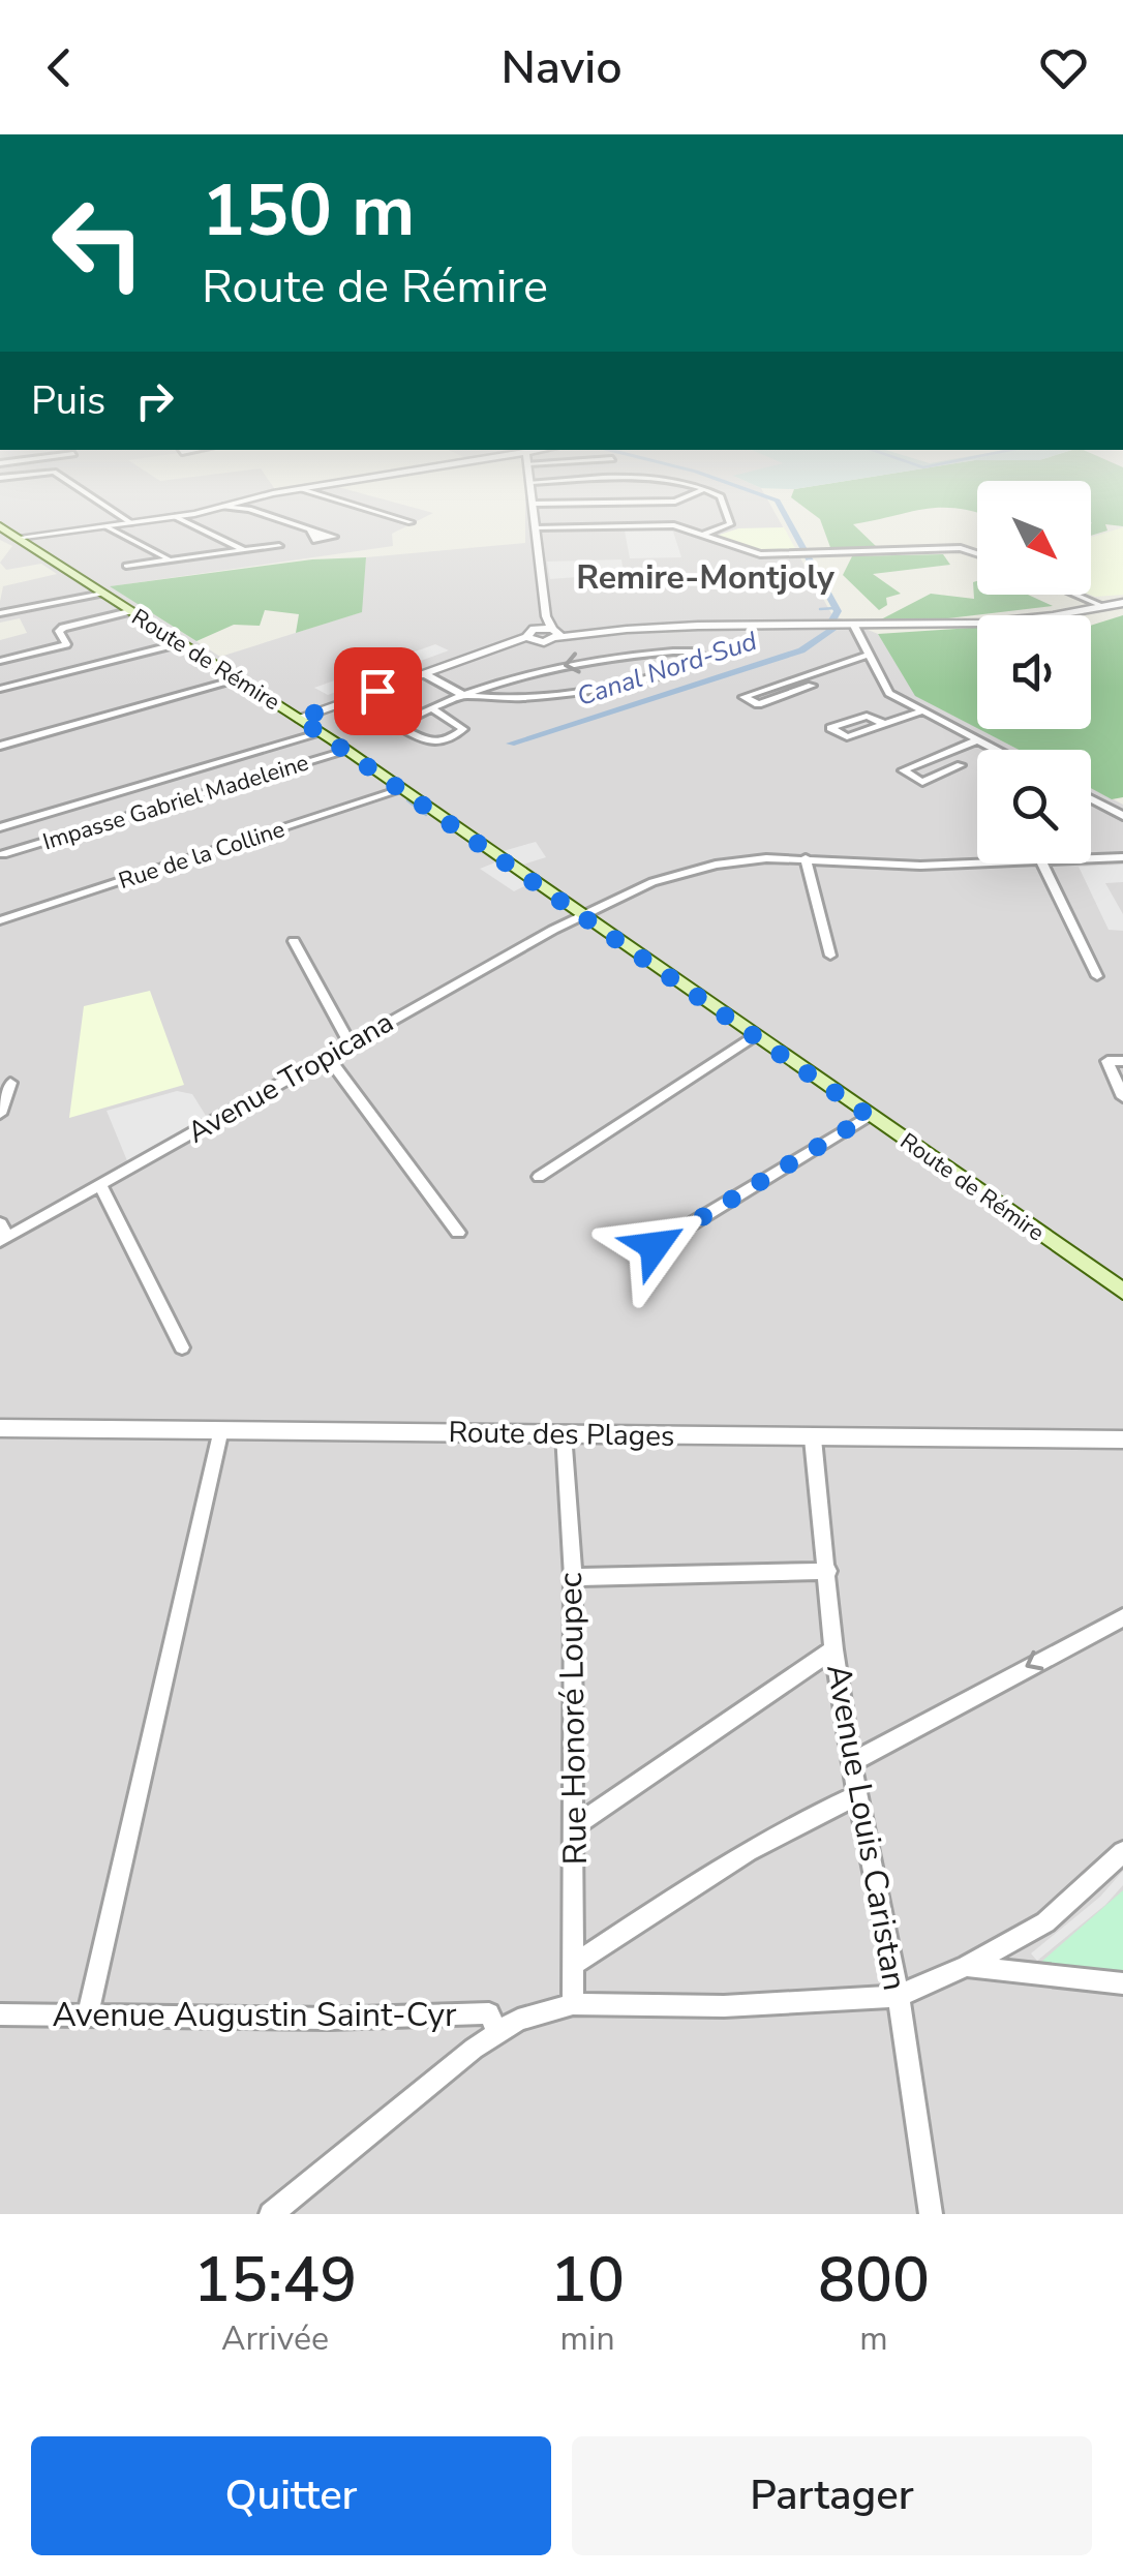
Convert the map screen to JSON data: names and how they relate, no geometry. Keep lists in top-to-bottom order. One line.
{"streets":{"main road":["Route de Rémire"],"street":["Impasse Gabriel Madeleine","Rue de la Colline","Avenue Tropicana","Route des Plages","Rue Honoré Loupec","Avenue Louis Caristan","Avenue Augustin Saint-Cyr"]},"crossings":[["Route de Rémire","Impasse Gabriel Madeleine"],["Route de Rémire","Rue de la Colline"],["Route de Rémire","Avenue Tropicana"],["Route des Plages","Rue Honoré Loupec"],["Route des Plages","Avenue Louis Caristan"]],"districts":["Remire-Montjoly"],"water":["Canal Nord-Sud"],"north":"bottom right","page":{"header":"Navio","turn":["150 m","Route de Rémire"],"then":"Puis","eta":["15:49","Arrivée","10","min","800","m"],"buttons":["Quitter","Partager"]}}
